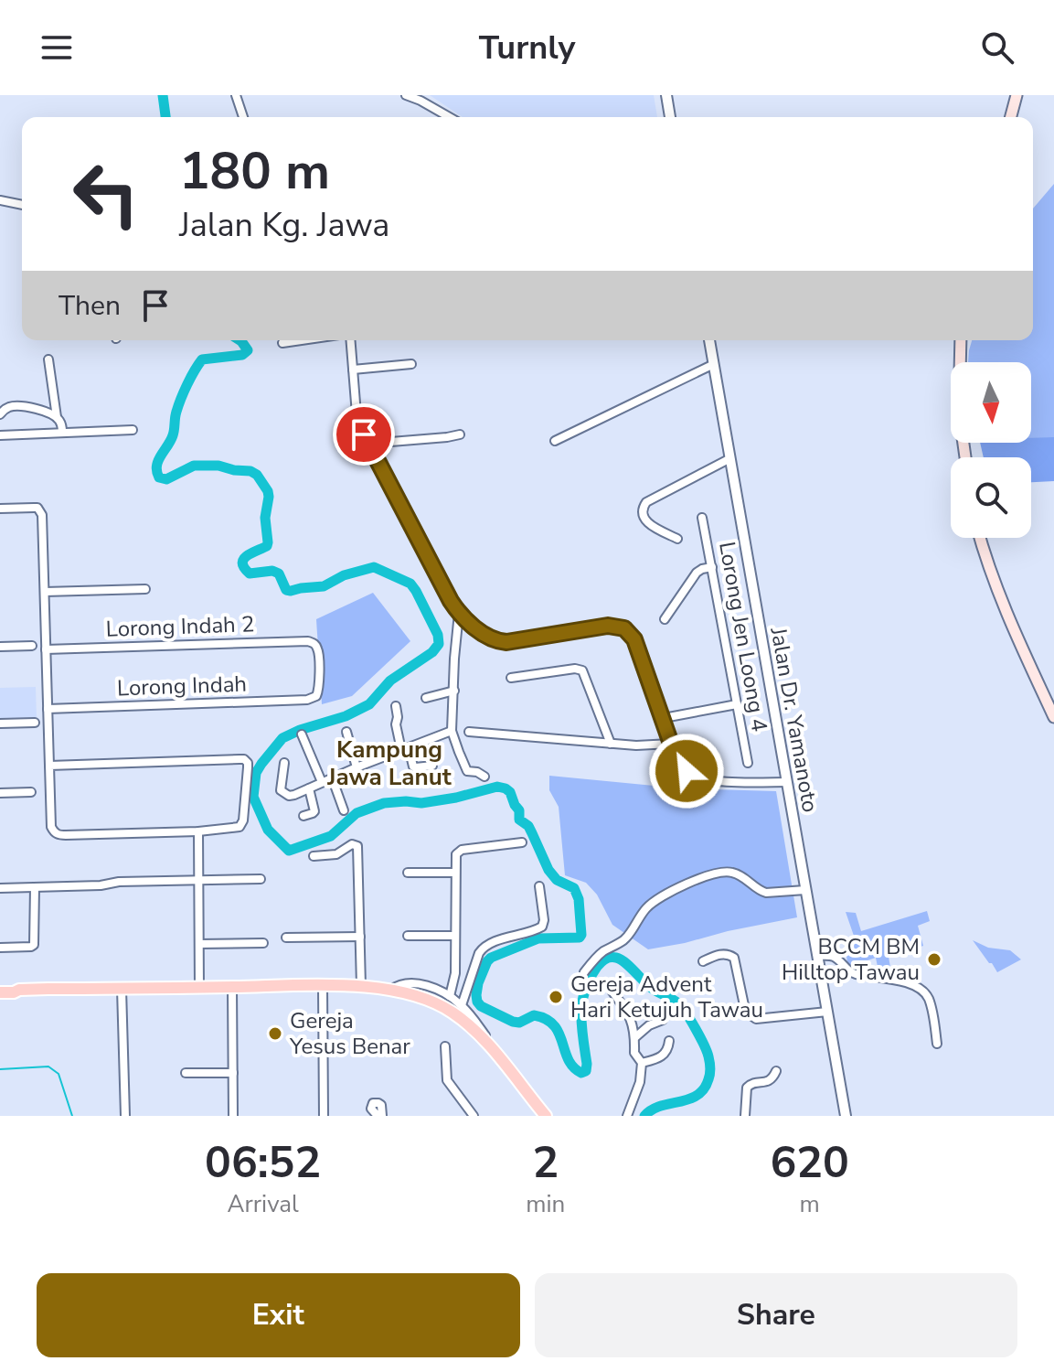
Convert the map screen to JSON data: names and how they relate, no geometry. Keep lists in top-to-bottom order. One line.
{"streets":{"street":["Lorong Indah 2","Lorong Jen Loong 4","Lorong Indah","Jalan Dr. Yamanoto"]},"crossings":[["Lorong Indah 2","Lorong Indah"]],"districts":["Kampung Jawa Lanut"],"places":["BCCM BM Hilltop Tawau","Gereja Advent Hari Ketujuh Tawau","Gereja Yesus Benar"],"north":"bottom","page":{"header":"Turnly","turn":["180 m","Jalan Kg. Jawa"],"then":"Then","eta":["06:52","Arrival","2","min","620","m"],"buttons":["Exit","Share"]}}
